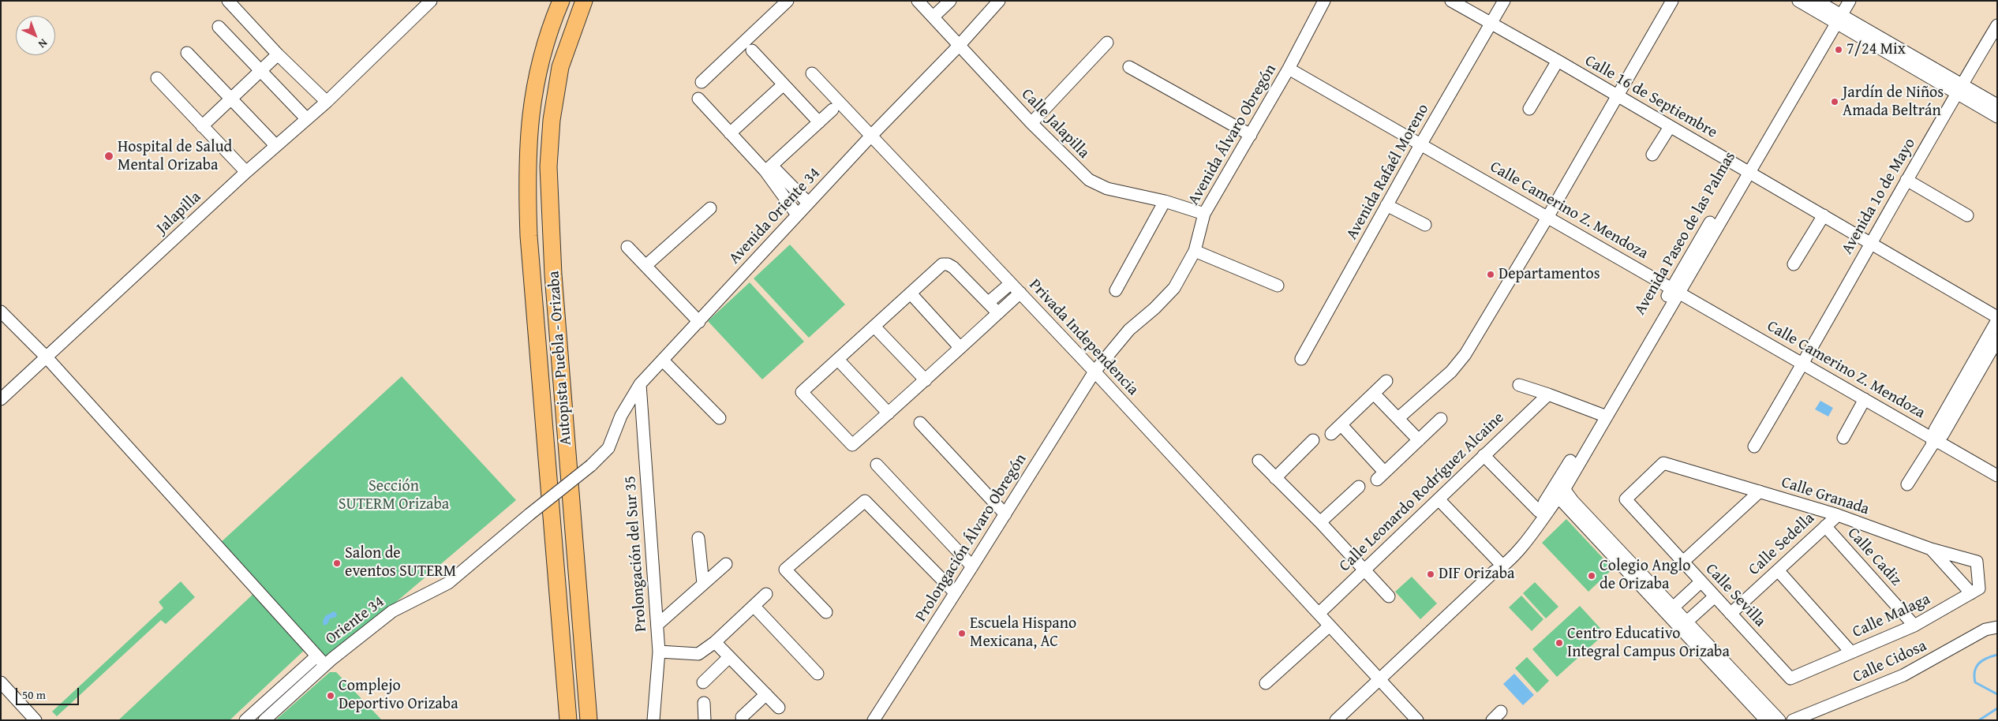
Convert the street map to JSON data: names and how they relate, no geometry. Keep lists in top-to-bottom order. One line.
{"streets":{"highway":["Autopista Puebla - Orizaba"],"street":["Calle 16 de Septiembre","Calle Jalapilla","Avenida Álvaro Obregón","Avenida Rafaél Moreno","Avenida 1o de Mayo","Calle Camerino Z. Mendoza","Jalapilla","Avenida Oriente 34","Avenida Paseo de las Palmas","Privada Independencia","Calle Leonardo Rodríguez Alcaine","Calle Granada","Prolongación Álvaro Obregón","Calle Sedella","Prolongación del Sur 35","Calle Cadiz","Calle Sevilla","Calle Malaga","Oriente 34","Calle Cidosa"]},"crossings":[["Calle 16 de Septiembre","Avenida Rafaél Moreno"],["Calle 16 de Septiembre","Avenida 1o de Mayo"],["Calle 16 de Septiembre","Avenida Paseo de las Palmas"],["Calle Jalapilla","Avenida Álvaro Obregón"],["Calle Jalapilla","Avenida Oriente 34"],["Avenida Álvaro Obregón","Calle Camerino Z. Mendoza"],["Avenida Álvaro Obregón","Privada Independencia"],["Avenida Álvaro Obregón","Prolongación Álvaro Obregón"],["Avenida Rafaél Moreno","Calle Camerino Z. Mendoza"],["Avenida 1o de Mayo","Calle Camerino Z. Mendoza"],["Calle Camerino Z. Mendoza","Avenida Paseo de las Palmas"],["Avenida Oriente 34","Privada Independencia"],["Avenida Oriente 34","Prolongación del Sur 35"],["Avenida Oriente 34","Oriente 34"],["Avenida Paseo de las Palmas","Privada Independencia"],["Privada Independencia","Calle Leonardo Rodríguez Alcaine"],["Privada Independencia","Prolongación Álvaro Obregón"],["Calle Granada","Calle Sedella"],["Calle Granada","Calle Sevilla"],["Calle Granada","Calle Malaga"],["Calle Sedella","Calle Cadiz"],["Calle Sedella","Calle Sevilla"],["Calle Cadiz","Calle Malaga"],["Calle Sevilla","Calle Malaga"]],"parks":["Sección SUTERM Orizaba"],"places":["7/24 Mix","Jardín de Niños Amada Beltrán","Hospital de Salud Mental Orizaba","Departamentos","Salon de eventos SUTERM","DIF Orizaba","Colegio Anglo de Orizaba","Escuela Hispano Mexicana, AC","Centro Educativo Integral Campus Orizaba","Complejo Deportivo Orizaba"],"scale_bar":"50 m","north":"bottom right"}
